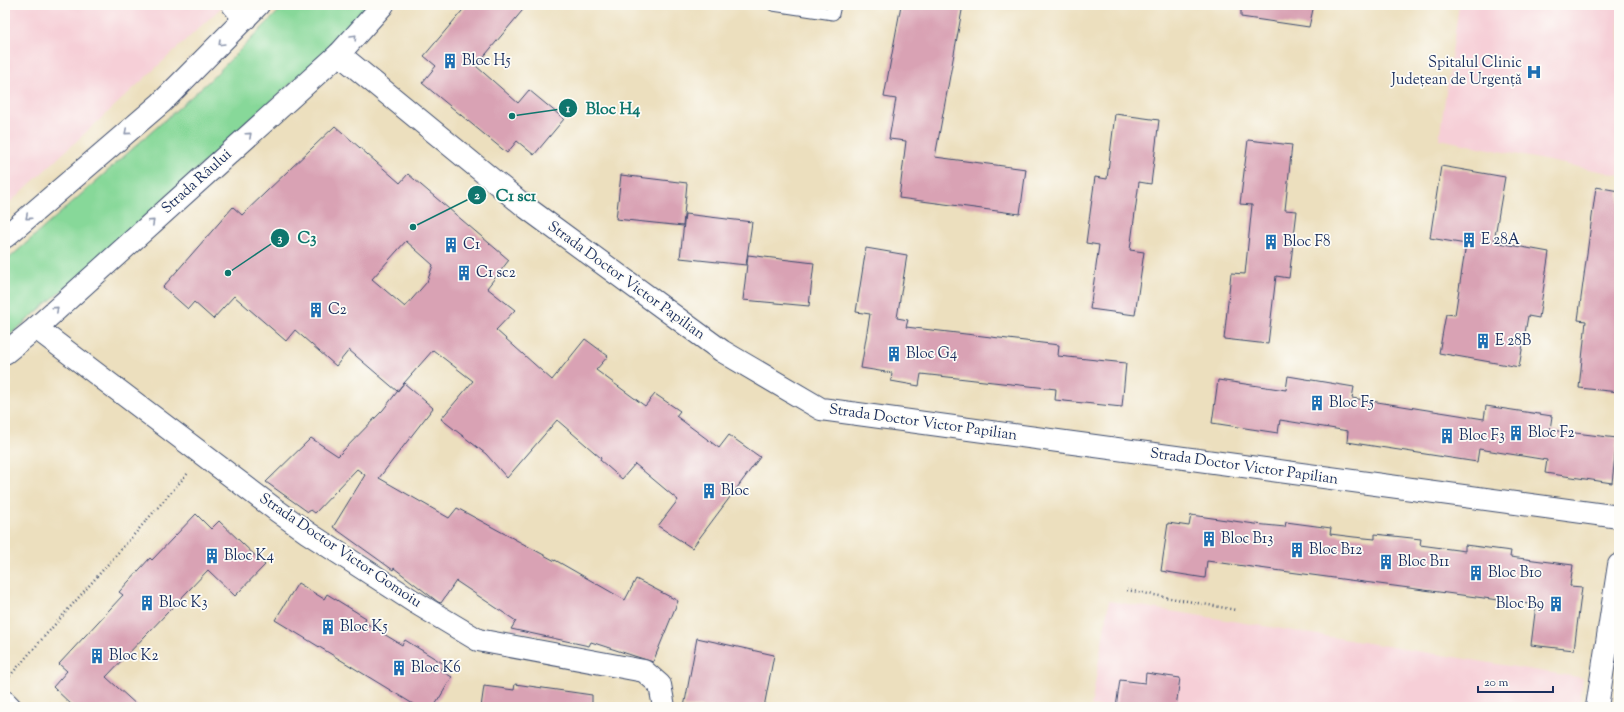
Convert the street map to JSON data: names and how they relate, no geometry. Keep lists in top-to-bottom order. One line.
{"streets":{"street":["Strada Râului","Strada Doctor Victor Papilian","Strada Doctor Victor Gomoiu"]},"crossings":[["Strada Râului","Strada Doctor Victor Papilian"],["Strada Râului","Strada Doctor Victor Gomoiu"]],"places":{"building":["Bloc H5","E 28A","Bloc F8","C1","C1 sc2","C2","E 28B","Bloc G4","Bloc F5","Bloc F2","Bloc F3","Bloc","Bloc B13","Bloc B12","Bloc K4","Bloc B11","Bloc B10","Bloc K3","Bloc B9","Bloc K5","Bloc K2","Bloc K6"],"hospital":["Spitalul Clinic Județean de Urgență"],"other":["Bloc H4","C1 sc1","C3"]},"scale_bar":"20 m"}
